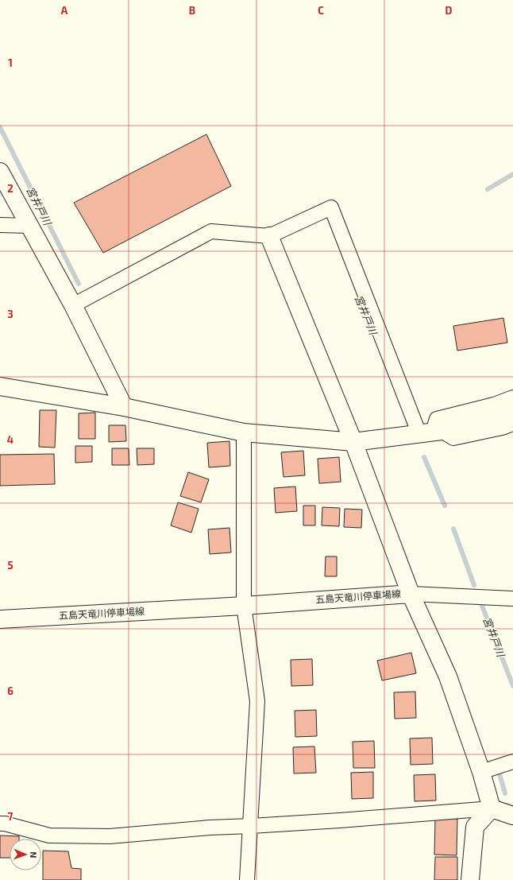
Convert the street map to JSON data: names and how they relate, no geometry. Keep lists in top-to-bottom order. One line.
{"streets":{"street":["五島天竜川停車場線"]},"water":["宮井戸川"],"north":"right","grid":{"columns":["A","B","C","D"],"rows":["1","2","3","4","5","6","7"]}}
